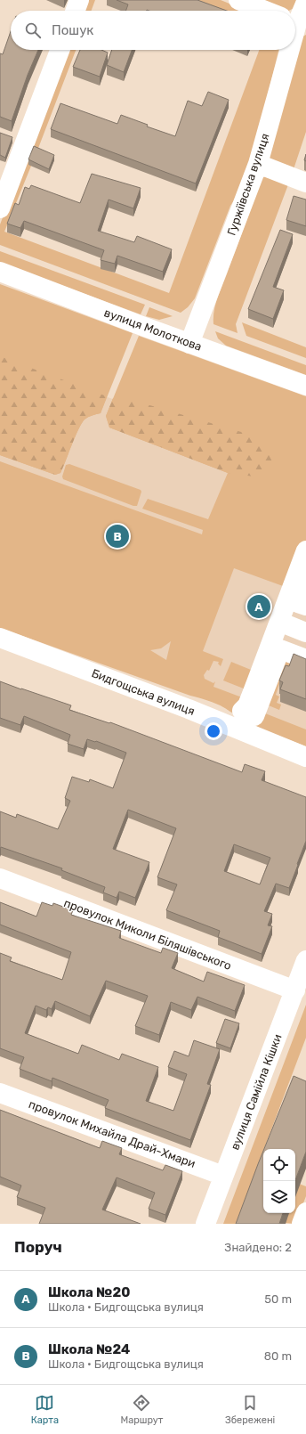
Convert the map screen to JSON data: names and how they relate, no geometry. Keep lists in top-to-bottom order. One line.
{"streets":{"street":["Гуржіївська вулиця","вулиця Молоткова","Бидгощська вулиця","провулок Миколи Біляшівського","вулиця Самійла Кішки","провулок Михайла Драй-Хмари"]},"crossings":[["Гуржіївська вулиця","вулиця Молоткова"],["провулок Миколи Біляшівського","вулиця Самійла Кішки"],["вулиця Самійла Кішки","провулок Михайла Драй-Хмари"]],"page":{"search":"Пошук","pins":["B","A"],"heading":["Поруч","Знайдено: 2"],"list":[{"mark":"A","name":"Школа №20","note":"Школа · Бидгощська вулиця","value":"50 m"},{"mark":"B","name":"Школа №24","note":"Школа · Бидгощська вулиця","value":"80 m"}],"nav":["Карта","Маршрут","Збережені"]}}
